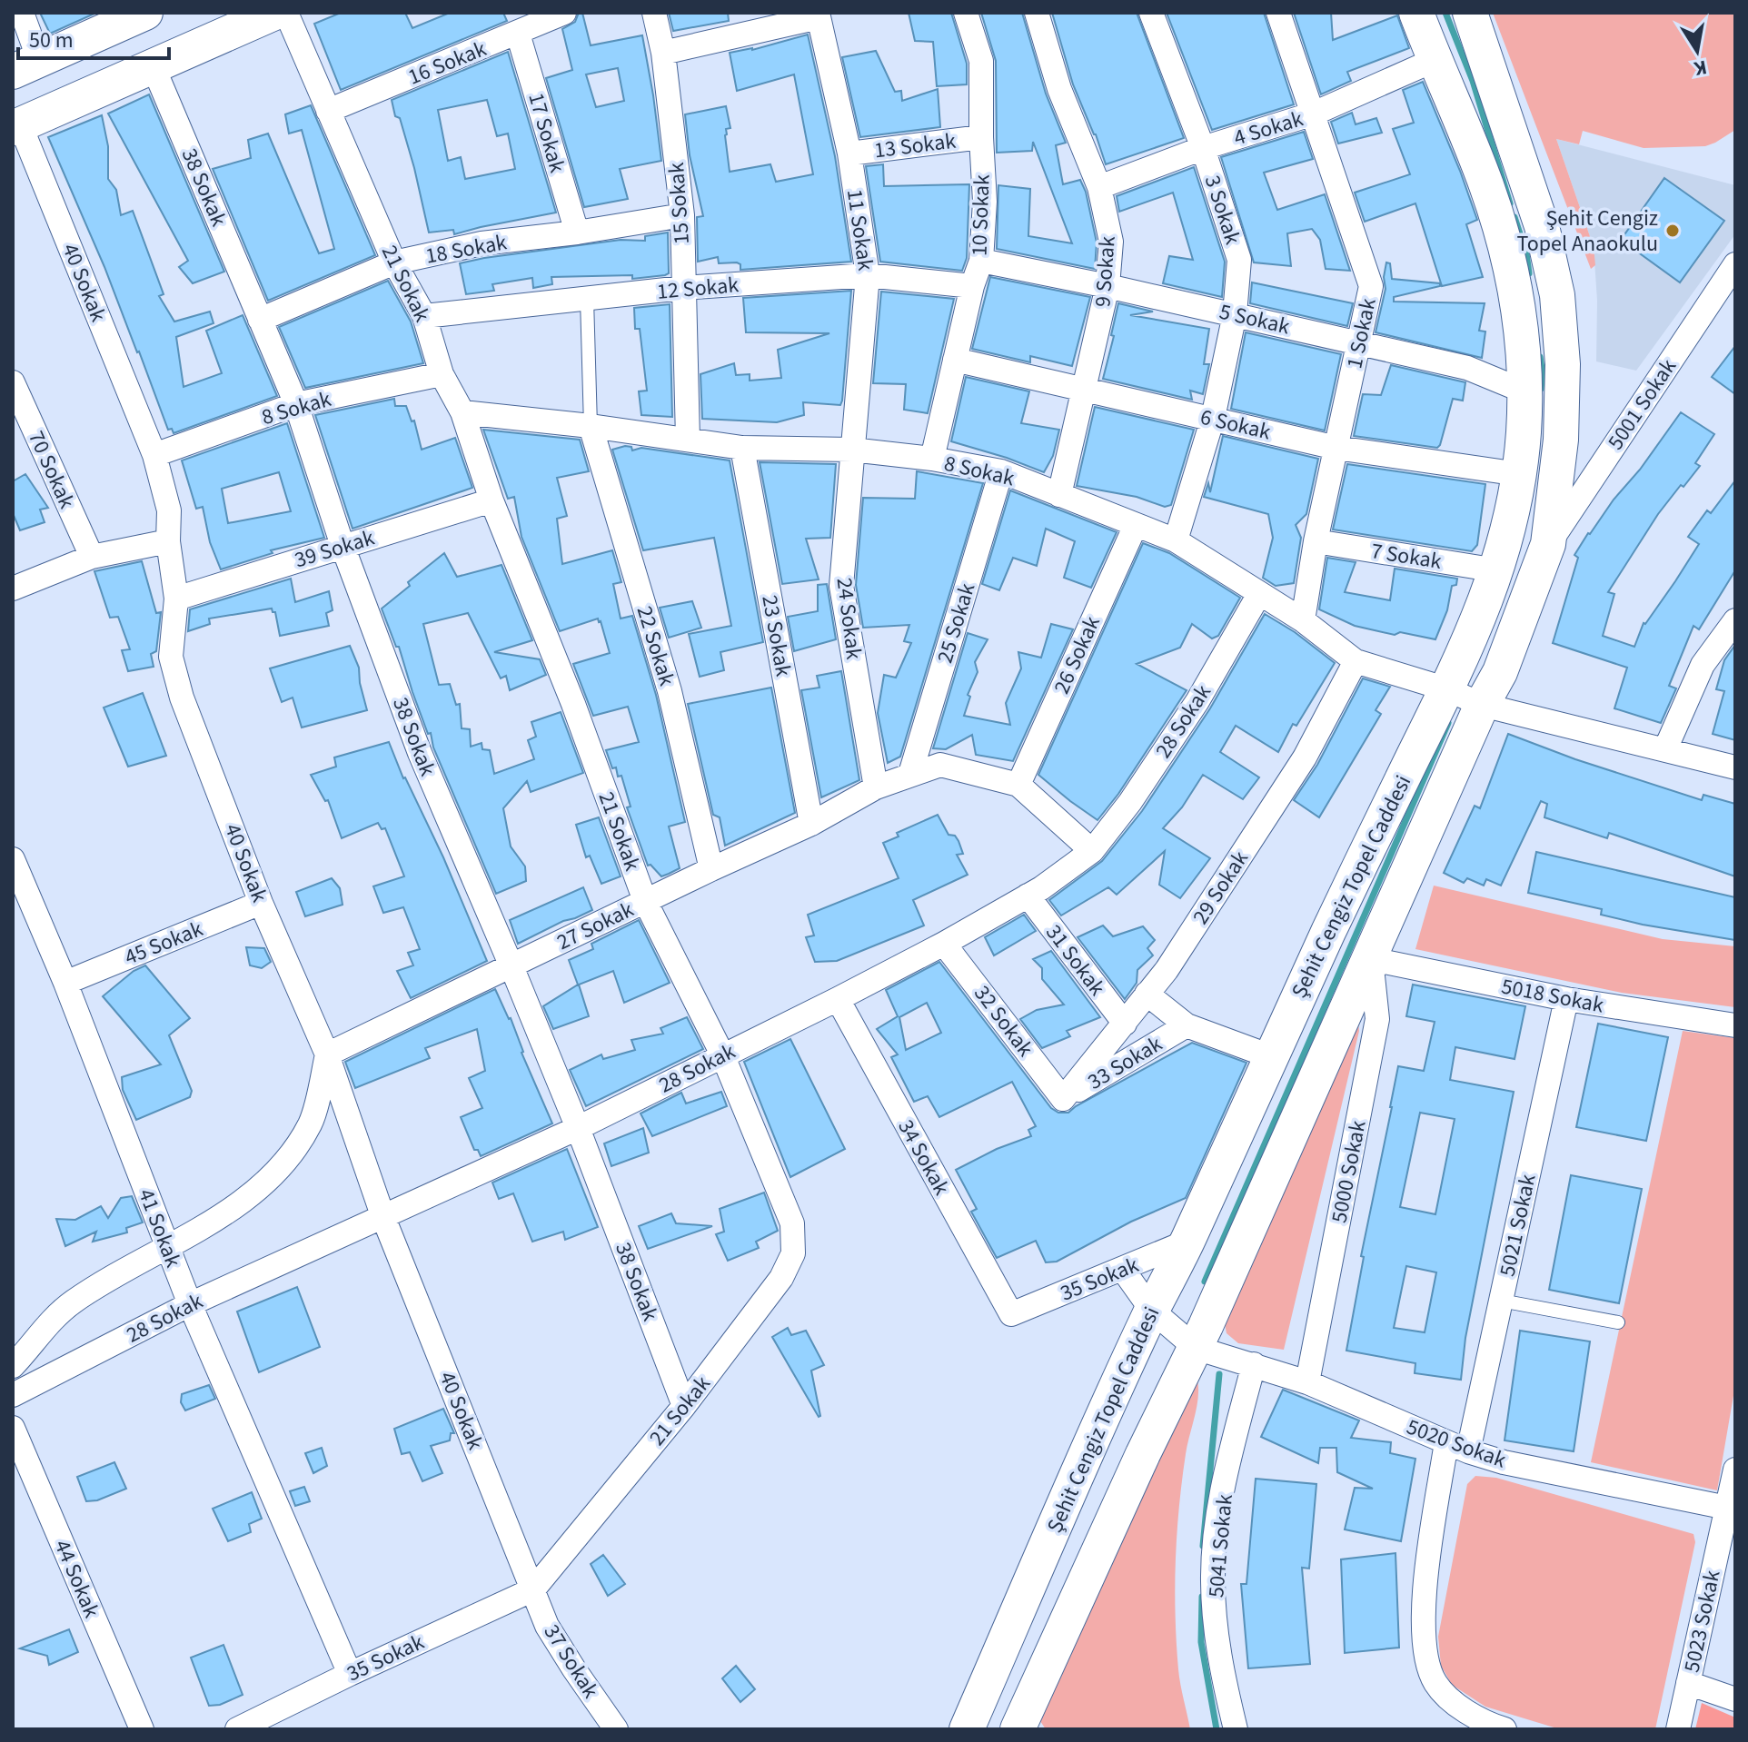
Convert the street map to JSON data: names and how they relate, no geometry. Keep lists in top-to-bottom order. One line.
{"streets":{"main road":["Şehit Cengiz Topel Caddesi"],"street":["16 Sokak","4 Sokak","17 Sokak","13 Sokak","38 Sokak","15 Sokak","3 Sokak","10 Sokak","11 Sokak","18 Sokak","9 Sokak","40 Sokak","21 Sokak","12 Sokak","5 Sokak","1 Sokak","5001 Sokak","8 Sokak","6 Sokak","70 Sokak","39 Sokak","7 Sokak","24 Sokak","25 Sokak","23 Sokak","22 Sokak","26 Sokak","28 Sokak","29 Sokak","27 Sokak","45 Sokak","31 Sokak","5018 Sokak","32 Sokak","33 Sokak","34 Sokak","5000 Sokak","5021 Sokak","41 Sokak","35 Sokak","5020 Sokak","5041 Sokak","44 Sokak","5023 Sokak","37 Sokak"]},"crossings":[["16 Sokak","17 Sokak"],["16 Sokak","21 Sokak"],["4 Sokak","3 Sokak"],["4 Sokak","9 Sokak"],["4 Sokak","1 Sokak"],["4 Sokak","Şehit Cengiz Topel Caddesi"],["17 Sokak","18 Sokak"],["13 Sokak","10 Sokak"],["13 Sokak","11 Sokak"],["38 Sokak","18 Sokak"],["38 Sokak","21 Sokak"],["38 Sokak","8 Sokak"],["38 Sokak","39 Sokak"],["38 Sokak","28 Sokak"],["38 Sokak","27 Sokak"],["15 Sokak","18 Sokak"],["15 Sokak","12 Sokak"],["15 Sokak","8 Sokak"],["3 Sokak","5 Sokak"],["3 Sokak","8 Sokak"],["3 Sokak","6 Sokak"],["10 Sokak","12 Sokak"],["10 Sokak","5 Sokak"],["10 Sokak","8 Sokak"],["10 Sokak","6 Sokak"],["11 Sokak","12 Sokak"],["11 Sokak","8 Sokak"],["11 Sokak","24 Sokak"],["18 Sokak","21 Sokak"],["9 Sokak","5 Sokak"],["9 Sokak","8 Sokak"],["9 Sokak","6 Sokak"],["40 Sokak","21 Sokak"],["40 Sokak","8 Sokak"],["40 Sokak","39 Sokak"],["40 Sokak","28 Sokak"],["40 Sokak","27 Sokak"],["40 Sokak","45 Sokak"],["40 Sokak","35 Sokak"],["40 Sokak","37 Sokak"],["21 Sokak","12 Sokak"],["21 Sokak","8 Sokak"],["21 Sokak","39 Sokak"],["21 Sokak","28 Sokak"],["21 Sokak","27 Sokak"],["21 Sokak","35 Sokak"],["21 Sokak","37 Sokak"],["5 Sokak","1 Sokak"],["5 Sokak","Şehit Cengiz Topel Caddesi"],["1 Sokak","8 Sokak"],["1 Sokak","6 Sokak"],["1 Sokak","7 Sokak"],["5001 Sokak","Şehit Cengiz Topel Caddesi"],["8 Sokak","24 Sokak"],["8 Sokak","25 Sokak"],["8 Sokak","23 Sokak"],["8 Sokak","22 Sokak"],["8 Sokak","26 Sokak"],["8 Sokak","28 Sokak"],["8 Sokak","Şehit Cengiz Topel Caddesi"],["8 Sokak","29 Sokak"],["6 Sokak","Şehit Cengiz Topel Caddesi"],["7 Sokak","Şehit Cengiz Topel Caddesi"],["24 Sokak","27 Sokak"],["25 Sokak","27 Sokak"],["23 Sokak","27 Sokak"],["22 Sokak","27 Sokak"],["26 Sokak","27 Sokak"],["28 Sokak","27 Sokak"],["28 Sokak","31 Sokak"],["28 Sokak","32 Sokak"],["28 Sokak","34 Sokak"],["28 Sokak","41 Sokak"],["Şehit Cengiz Topel Caddesi","5018 Sokak"],["Şehit Cengiz Topel Caddesi","5000 Sokak"],["Şehit Cengiz Topel Caddesi","35 Sokak"],["Şehit Cengiz Topel Caddesi","5020 Sokak"],["29 Sokak","31 Sokak"],["29 Sokak","32 Sokak"],["29 Sokak","33 Sokak"],["45 Sokak","41 Sokak"],["5018 Sokak","5000 Sokak"],["5018 Sokak","5021 Sokak"],["32 Sokak","33 Sokak"],["34 Sokak","35 Sokak"],["5000 Sokak","5020 Sokak"],["5021 Sokak","5020 Sokak"],["41 Sokak","35 Sokak"],["35 Sokak","37 Sokak"],["5020 Sokak","5041 Sokak"],["5020 Sokak","5023 Sokak"]],"places":["Şehit Cengiz Topel Anaokulu"],"scale_bar":"50 m","north":"bottom"}
